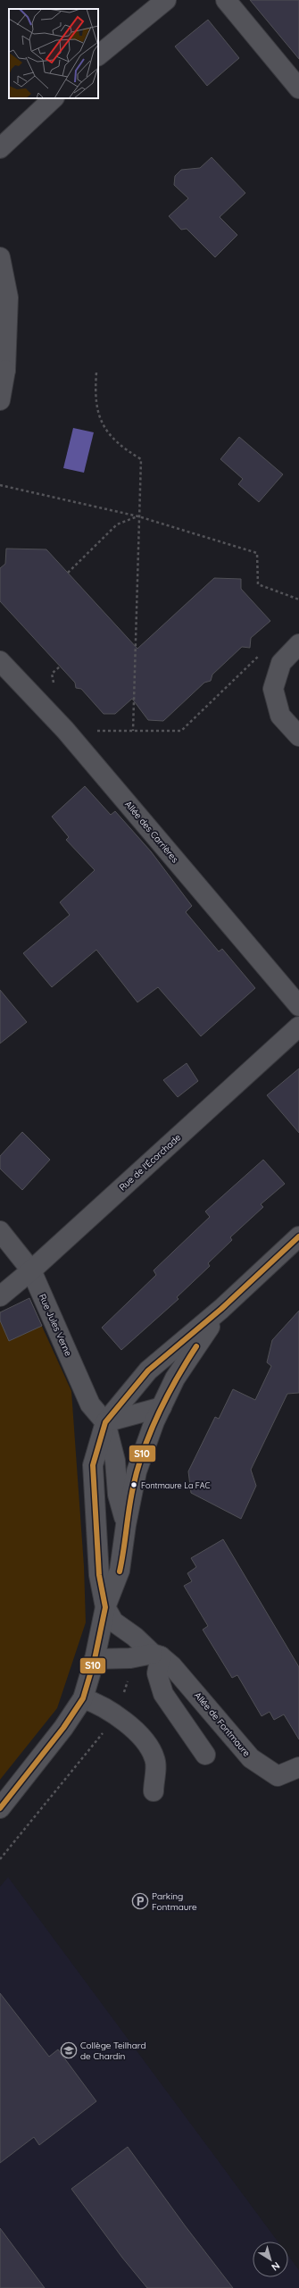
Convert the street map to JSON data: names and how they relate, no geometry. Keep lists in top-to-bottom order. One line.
{"streets":{"street":["Allée des Carrières","Rue de l'Écorchade","Rue Jules Verne","Allée de Fontmaure"]},"crossings":[["Rue de l'Écorchade","Rue Jules Verne"]],"places":{"other":["Fontmaure La FAC"],"parking":["Parking Fontmaure"],"school or university":["Collège Teilhard de Chardin"]},"lines":["transit line S10"],"north":"bottom right"}
